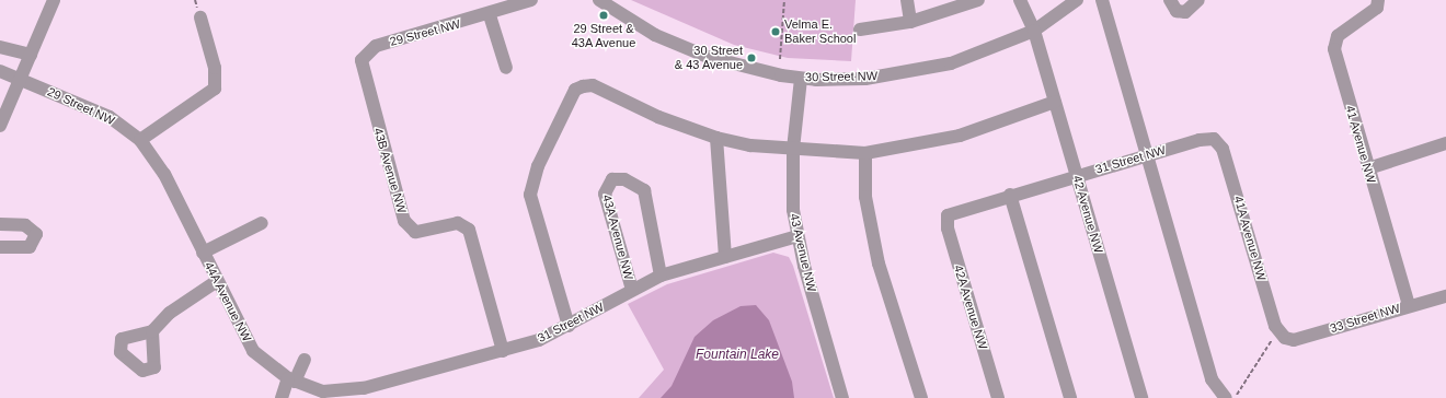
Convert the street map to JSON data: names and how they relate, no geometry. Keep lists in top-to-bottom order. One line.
{"streets":{"street":["29 Street NW","30 Street NW","41 Avenue NW","31 Street NW","43B Avenue NW","42 Avenue NW","43A Avenue NW","41A Avenue NW","43 Avenue NW","44A Avenue NW","42A Avenue NW","33 Street NW"]},"crossings":[["29 Street NW","43B Avenue NW"],["29 Street NW","44A Avenue NW"],["30 Street NW","42 Avenue NW"],["30 Street NW","43 Avenue NW"],["41 Avenue NW","33 Street NW"],["31 Street NW","43B Avenue NW"],["31 Street NW","42 Avenue NW"],["31 Street NW","43A Avenue NW"],["31 Street NW","41A Avenue NW"],["31 Street NW","43 Avenue NW"],["31 Street NW","44A Avenue NW"],["31 Street NW","42A Avenue NW"],["41A Avenue NW","33 Street NW"]],"water":["Fountain Lake"],"places":["29 Street & 43A Avenue","Velma E. Baker School","30 Street & 43 Avenue"]}
